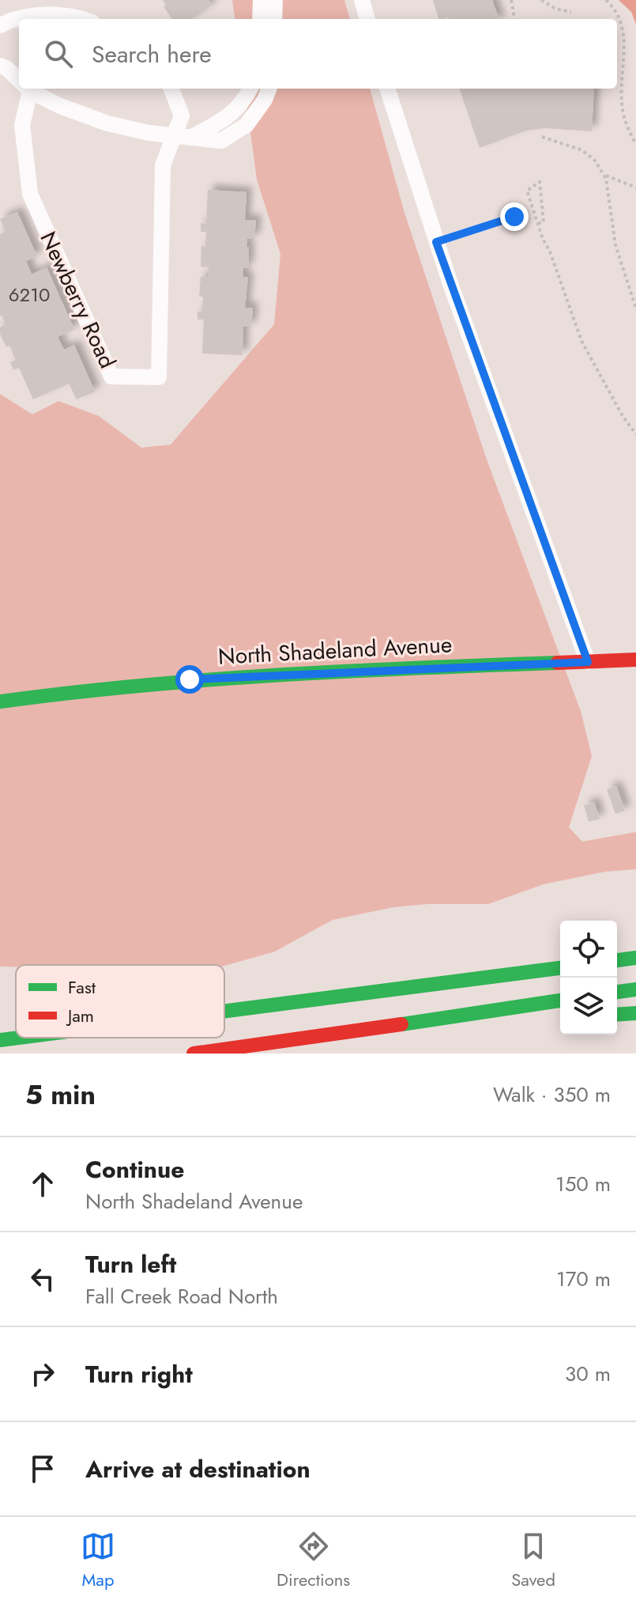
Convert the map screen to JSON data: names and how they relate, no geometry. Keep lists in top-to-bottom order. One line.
{"streets":{"main road":["North Shadeland Avenue"],"street":["Newberry Road"]},"house_numbers":["6210"],"legend":["Fast","Jam"],"page":{"search":"Search here","heading":["5 min","Walk · 350 m"],"list":[["Continue","North Shadeland Avenue","150 m"],["Turn left","Fall Creek Road North","170 m"],["Turn right","30 m"],"Arrive at destination"],"nav":["Map","Directions","Saved"]}}
